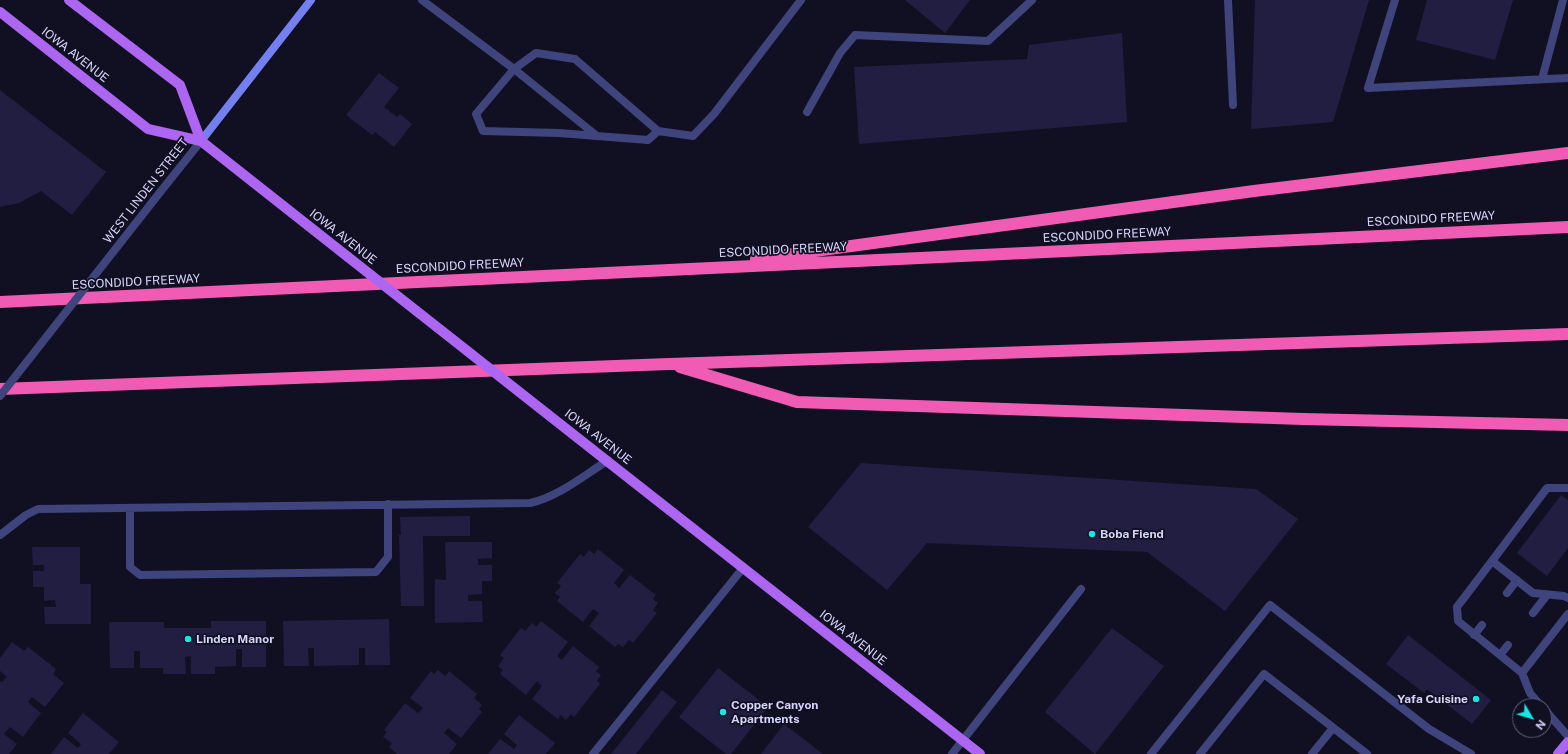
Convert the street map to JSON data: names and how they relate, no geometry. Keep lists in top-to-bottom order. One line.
{"streets":{"highway":["ESCONDIDO FREEWAY"],"main road":["IOWA AVENUE","WEST LINDEN STREET"]},"crossings":[["IOWA AVENUE","WEST LINDEN STREET"]],"places":["Boba Fiend","Linden Manor","Yafa Cuisine","Copper Canyon Apartments"],"north":"bottom right"}
